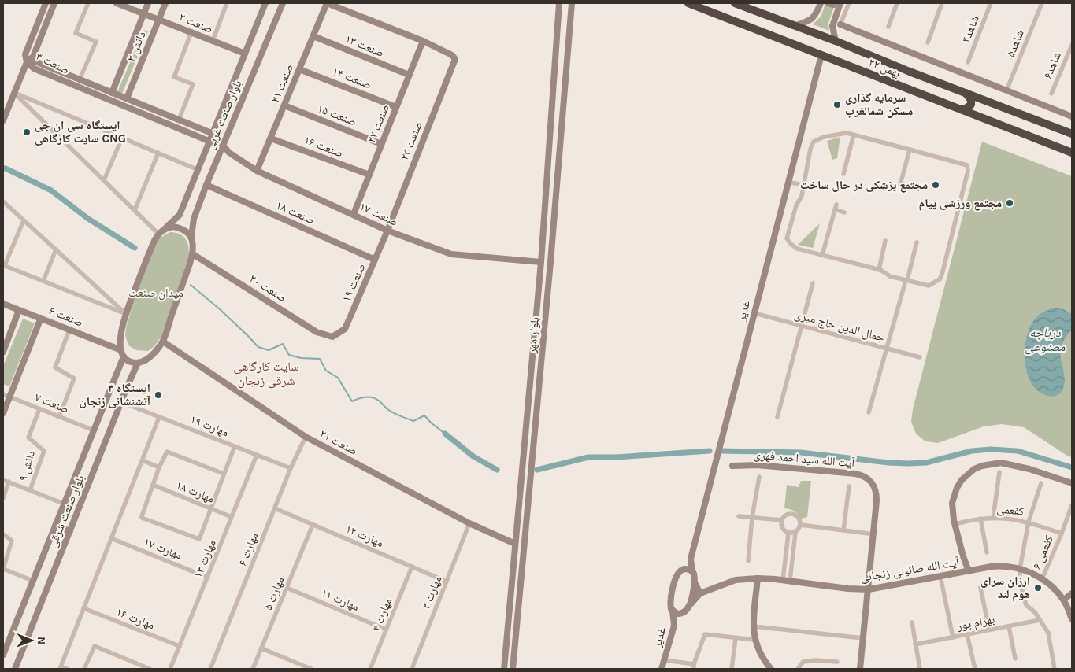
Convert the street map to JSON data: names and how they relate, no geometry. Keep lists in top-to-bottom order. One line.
{"streets":{"highway":["۲۲ بهمن"],"main road":["صنعت ۲","صنعت ۱۳","دانش ۳","صنعت ۳","صنعت ۱۴","صنعت ۲۱","بلوار صنعت غربی","صنعت ۱۵","صنعت ۲۲","صنعت ۲۳","صنعت ۱۶","صنعت ۱۸","صنعت ۱۷","صنعت ۱۹","صنعت ۲۰","غدیر","صنعت ۶","بلوار مهر","آیت الله سید احمد فهری","بلوار صنعت شرقی","آیت الله صائینی زنجانی"],"street":["شاهد۴","شاهد۵","شاهد۶","جمال الدین حاج میری","صنعت ۷","مهارت ۱۹","دانش ۹","مهارت ۱۸","کفعمی","مهارت ۱۲","مهارت ۱۷","مهارت ۶","کفعمی ۶","مهارت ۱۳","مهارت ۳","مهارت ۵","مهارت ۱۱","مهارت ۴","مهارت ۱۶","بهرام پور"]},"crossings":[["صنعت ۲","دانش ۳"],["صنعت ۲","بلوار صنعت غربی"],["صنعت ۱۳","صنعت ۲۱"],["صنعت ۱۳","صنعت ۲۲"],["دانش ۳","صنعت ۳"],["صنعت ۳","بلوار صنعت غربی"],["صنعت ۳","صنعت ۱۷"],["۲۲ بهمن","غدیر"],["صنعت ۱۴","صنعت ۲۱"],["صنعت ۱۴","صنعت ۲۲"],["صنعت ۲۱","صنعت ۱۵"],["صنعت ۲۱","صنعت ۱۶"],["صنعت ۲۱","صنعت ۱۷"],["صنعت ۲۱","بلوار مهر"],["صنعت ۲۱","مهارت ۶"],["صنعت ۲۱","مهارت ۳"],["بلوار صنعت غربی","صنعت ۱۸"],["بلوار صنعت غربی","صنعت ۱۷"],["صنعت ۱۵","صنعت ۲۲"],["صنعت ۲۲","صنعت ۲۳"],["صنعت ۲۲","صنعت ۱۶"],["صنعت ۲۲","صنعت ۱۷"],["صنعت ۲۳","صنعت ۱۷"],["صنعت ۲۳","صنعت ۱۹"],["صنعت ۱۸","صنعت ۱۹"],["صنعت ۱۷","صنعت ۱۹"],["صنعت ۱۷","بلوار مهر"],["صنعت ۱۹","صنعت ۲۰"],["غدیر","جمال الدین حاج میری"],["صنعت ۷","دانش ۹"],["صنعت ۷","بلوار صنعت شرقی"],["مهارت ۱۹","بلوار صنعت شرقی"],["مهارت ۱۹","مهارت ۶"],["مهارت ۱۹","مهارت ۱۳"],["آیت الله سید احمد فهری","آیت الله صائینی زنجانی"],["مهارت ۱۸","مهارت ۱۳"],["کفعمی","کفعمی ۶"],["مهارت ۱۲","مهارت ۶"],["مهارت ۱۲","مهارت ۳"],["مهارت ۱۲","مهارت ۵"],["مهارت ۱۲","مهارت ۴"],["مهارت ۱۷","مهارت ۱۳"],["کفعمی ۶","آیت الله صائینی زنجانی"],["مهارت ۱۳","مهارت ۱۶"],["مهارت ۵","مهارت ۱۱"],["مهارت ۱۱","مهارت ۴"]],"districts":["سایت کارگاهی شرقی زنجان"],"water":["دریاچه مصنوعی"],"parks":["میدان صنعت"],"places":["سرمایه گذاری مسکن شمالغرب","ایستگاه سی ان جی سایت کارگاهی CNG","مجتمع پزشکی در حال ساخت","مجتمع ورزشی پیام","ایستگاه ۳ آتشنشانی زنجان","ارزان سرای هوم لند"],"north":"right"}
